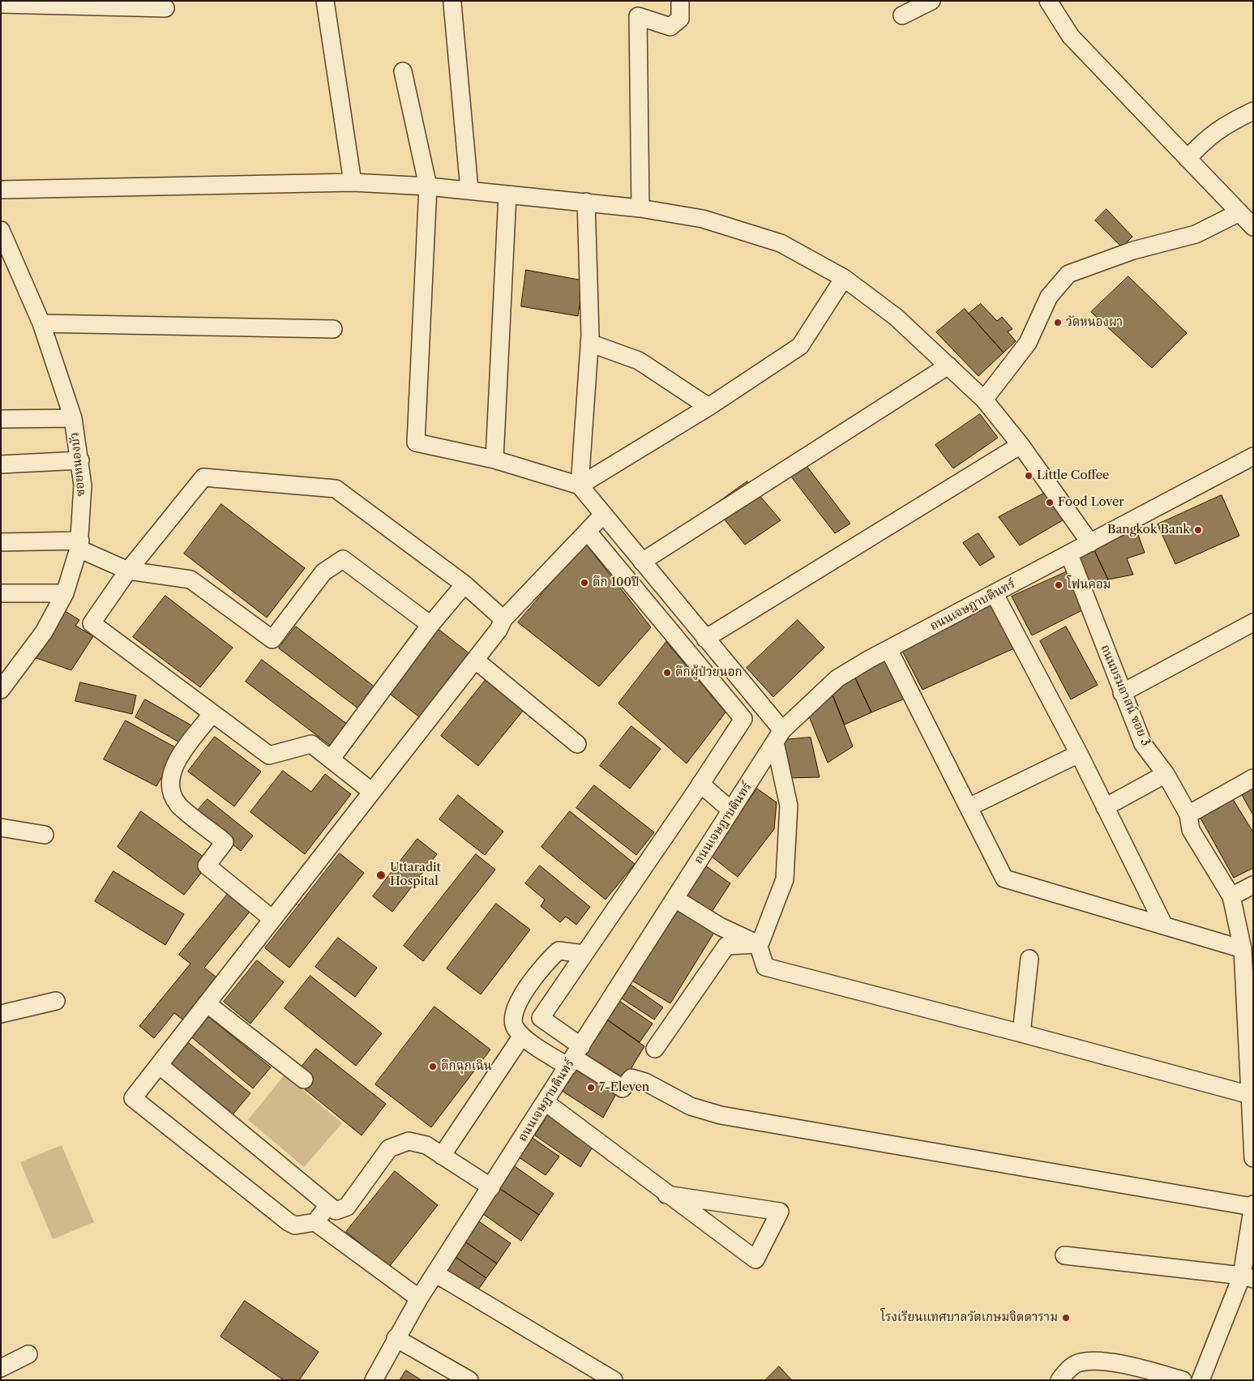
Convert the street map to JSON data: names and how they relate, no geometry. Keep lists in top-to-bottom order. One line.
{"streets":{"street":["ซอยหนองบัว","ถนนเจษฎาบดินทร์","ถนนบรมอาสน์ ฃอย 3"]},"crossings":[["ถนนเจษฎาบดินทร์","ถนนบรมอาสน์ ฃอย 3"]],"places":["วัดหนองผา","Little Coffee","Food Lover","Bangkok Bank","ตึก 100ปี","โฟนคอม","ตึกผู้ป่วยนอก","Uttaradit Hospital","ตึกฉุกเฉิน","7-Eleven","โรงเรียนแทศบาลวัดเกษมจิตตาราม"]}
